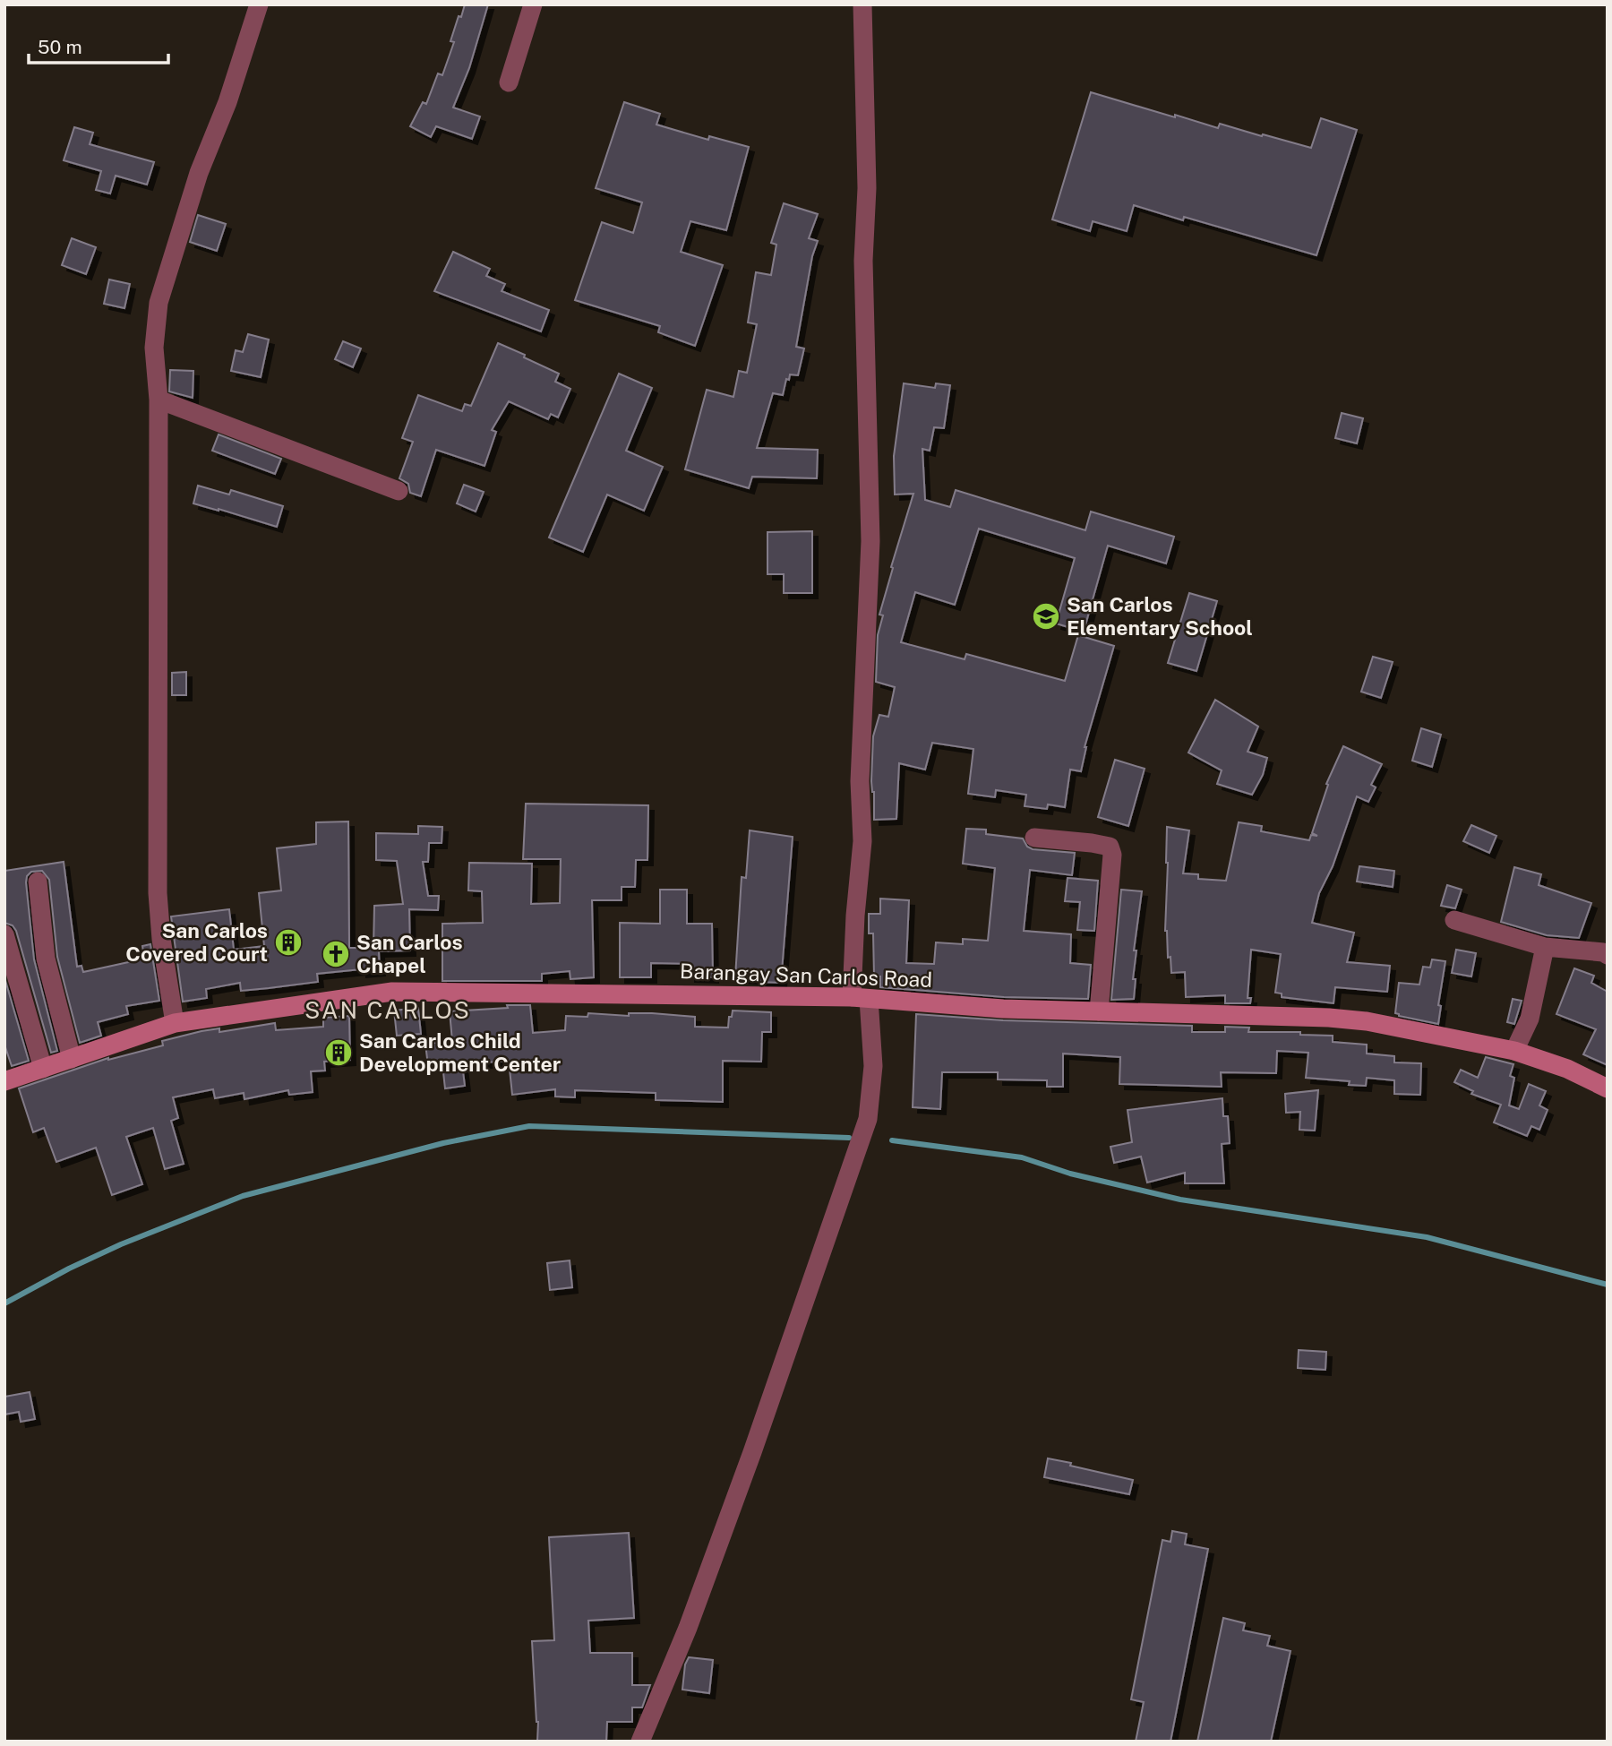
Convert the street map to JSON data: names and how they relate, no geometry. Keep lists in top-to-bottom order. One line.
{"streets":{"street":["Barangay San Carlos Road"]},"districts":["SAN CARLOS"],"places":{"school or university":["San Carlos Elementary School"],"building":["San Carlos Covered Court","San Carlos Child Development Center"],"church":["San Carlos Chapel"]},"scale_bar":"50 m"}
